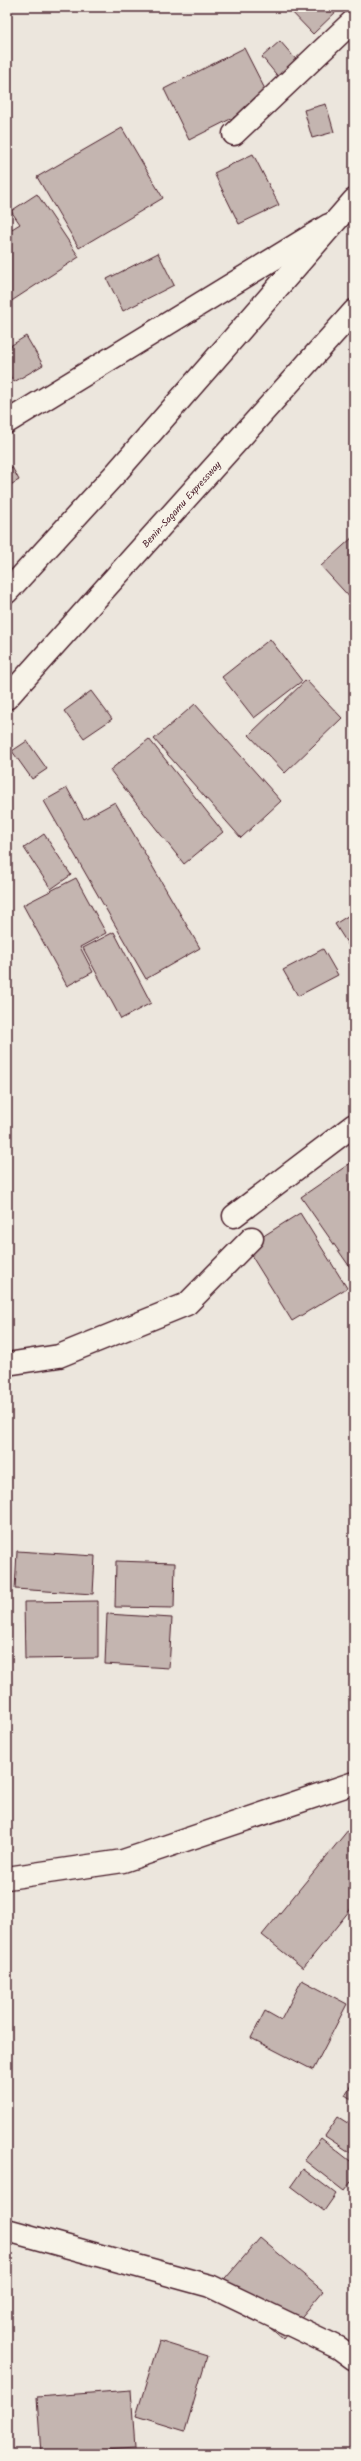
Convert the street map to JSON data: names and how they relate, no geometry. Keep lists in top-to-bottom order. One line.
{"streets":{"main road":["Benin-Sagamu Expressway"]}}
